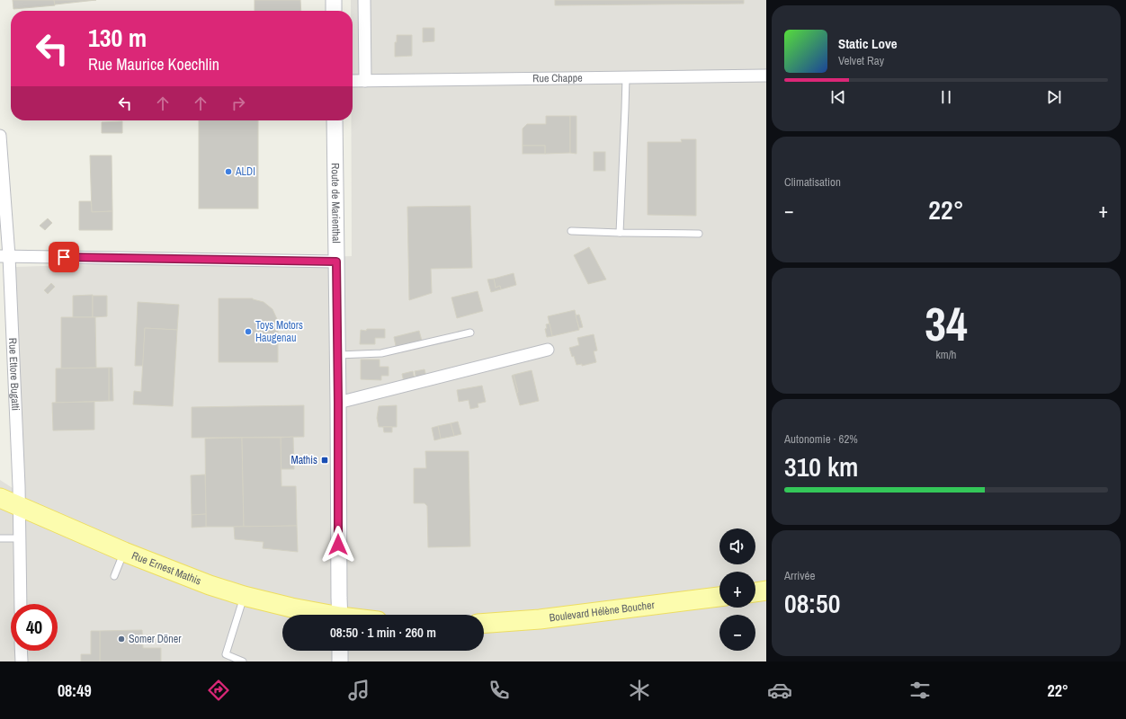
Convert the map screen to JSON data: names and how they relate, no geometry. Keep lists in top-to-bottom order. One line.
{"streets":{"main road":["Rue Ernest Mathis","Boulevard Hélène Boucher"],"street":["Rue Chappe","Route de Marienthal","Rue Ettore Bugatti"]},"crossings":[["Rue Ettore Bugatti","Rue Ernest Mathis"]],"places":{"other":["ALDI","Toys Motors Haugenau","Somer Döner"],"transit":["Mathis"]},"page":{"turn":["130 m","Rue Maurice Koechlin"],"song":["Static Love","Velvet Ray"],"tile":["Climatisation",["34","km/h"],["Autonomie · 62%","310 km"],["Arrivée","08:50"]],"heat":["−","22°","+"],"map_buttons":["+","−"],"limit":"40","trip":"08:50 · 1 min · 260 m","tabs":["08:49","22°"]}}
